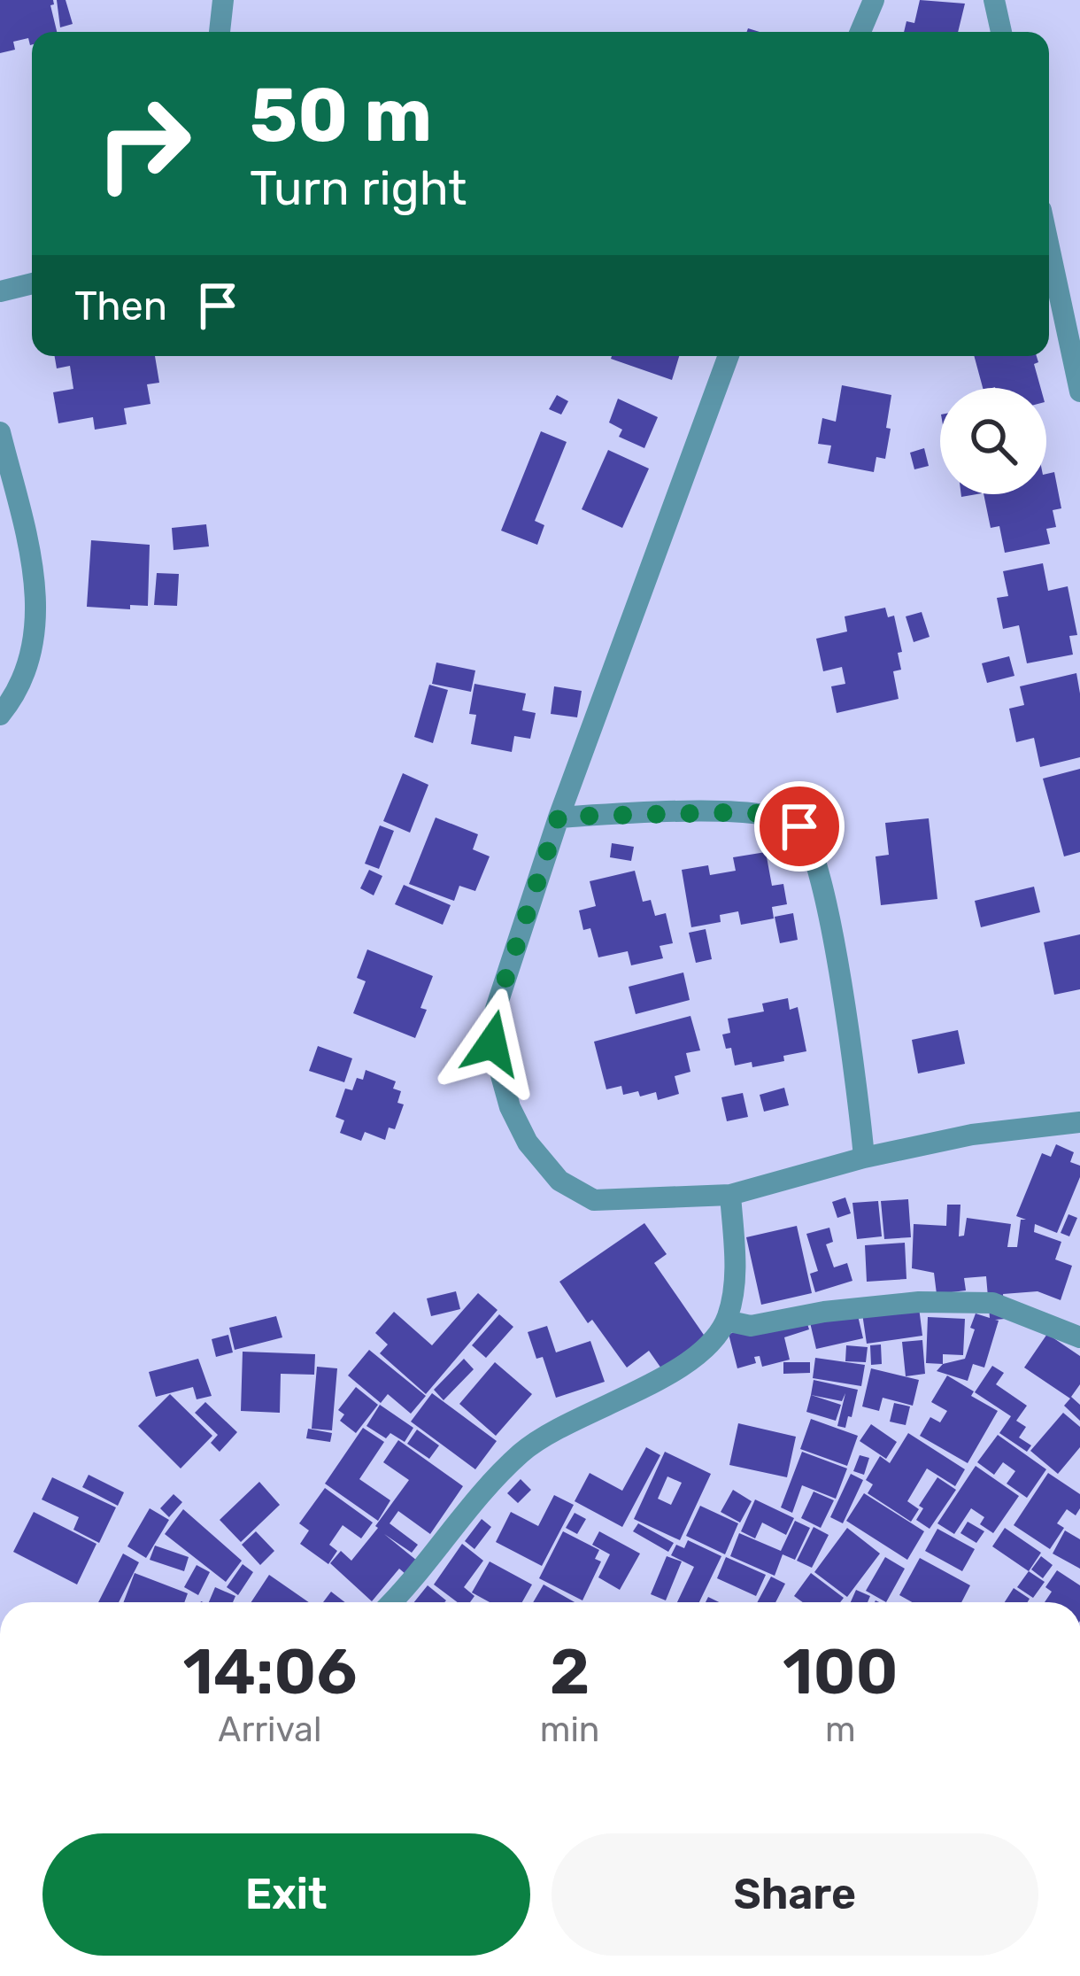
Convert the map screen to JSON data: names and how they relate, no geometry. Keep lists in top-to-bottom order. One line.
{"page":{"turn":["50 m","Turn right"],"then":"Then","eta":["14:06","Arrival","2","min","100","m"],"buttons":["Exit","Share"]}}
